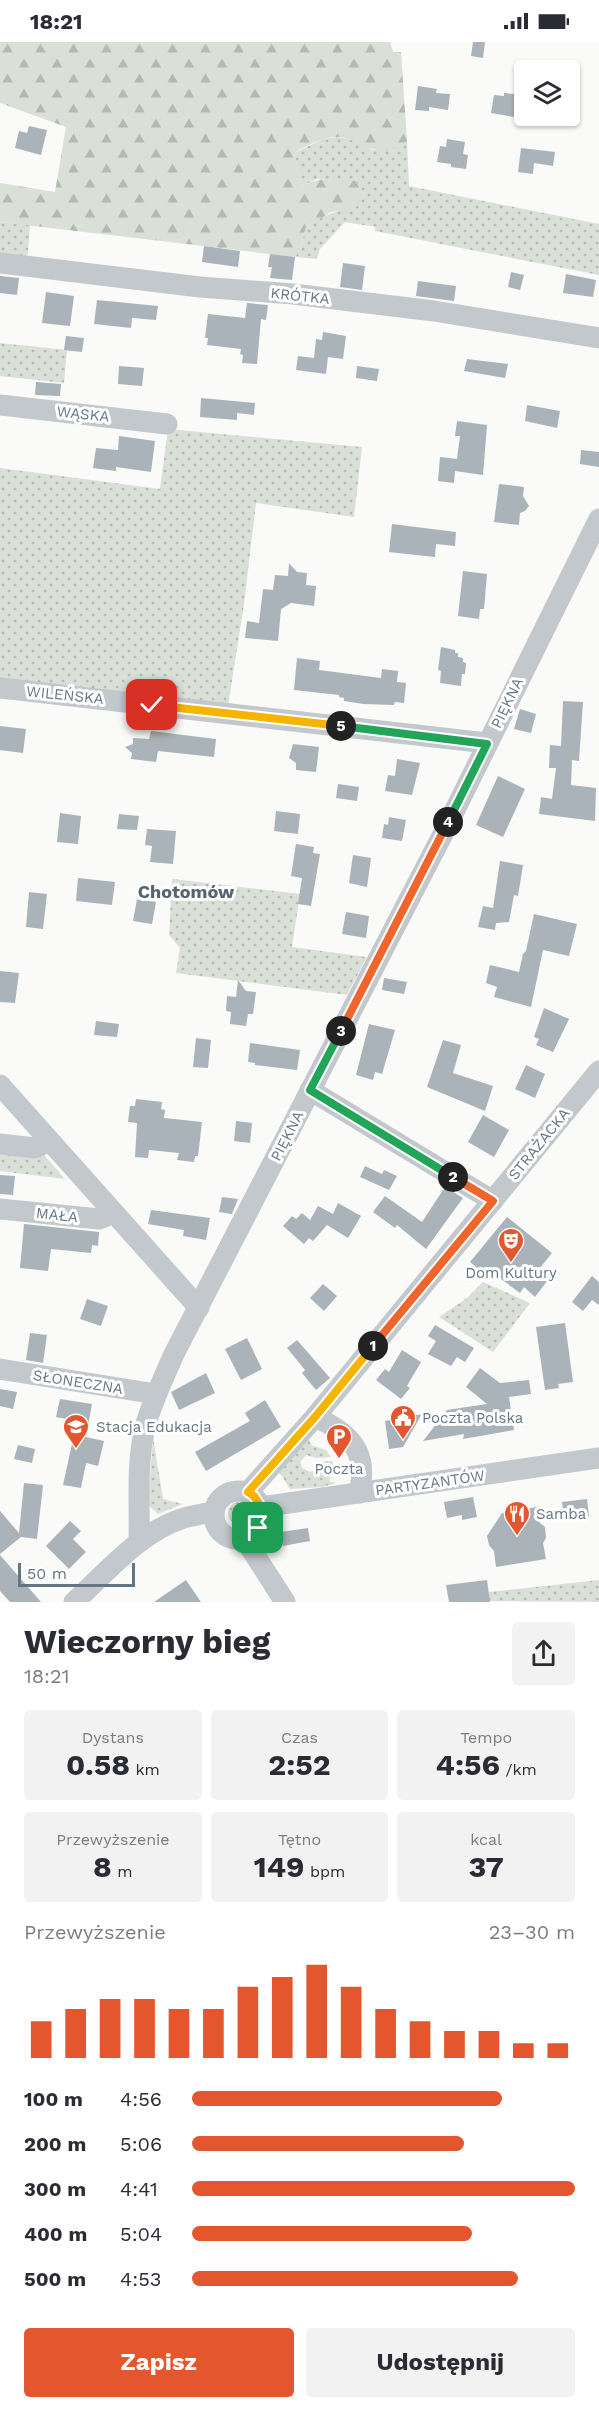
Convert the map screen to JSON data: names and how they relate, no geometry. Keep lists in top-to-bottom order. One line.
{"streets":{"street":["KRÓTKA","WĄSKA","WILEŃSKA","PIĘKNA","STRAŻACKA","MAŁA","SŁONECZNA","PARTYZANTÓW"]},"crossings":[["WILEŃSKA","PIĘKNA"],["PIĘKNA","SŁONECZNA"],["STRAŻACKA","PARTYZANTÓW"]],"districts":["Chotomów"],"places":{"theatre":["Dom Kultury"],"public building":["Poczta Polska"],"school or university":["Stacja Edukacja"],"parking":["Poczta"],"restaurant":["Samba"]},"scale_bar":"50 m","page":{"status":"18:21","pins":["5","4","3","2","1"],"scale":"50 m","heading":["Wieczorny bieg","18:21"],"stats":[["Dystans","0.58 km"],["Czas","2:52"],["Tempo","4:56 /km"],["Przewyższenie","8 m"],["Tętno","149 bpm"],["kcal","37"]],"chart":["Przewyższenie","23–30 m"],"list":[{"name":"100 m","note":"4:56"},{"name":"200 m","note":"5:06"},{"name":"300 m","note":"4:41"},{"name":"400 m","note":"5:04"},{"name":"500 m","note":"4:53"}],"buttons":["Zapisz","Udostępnij"]}}
